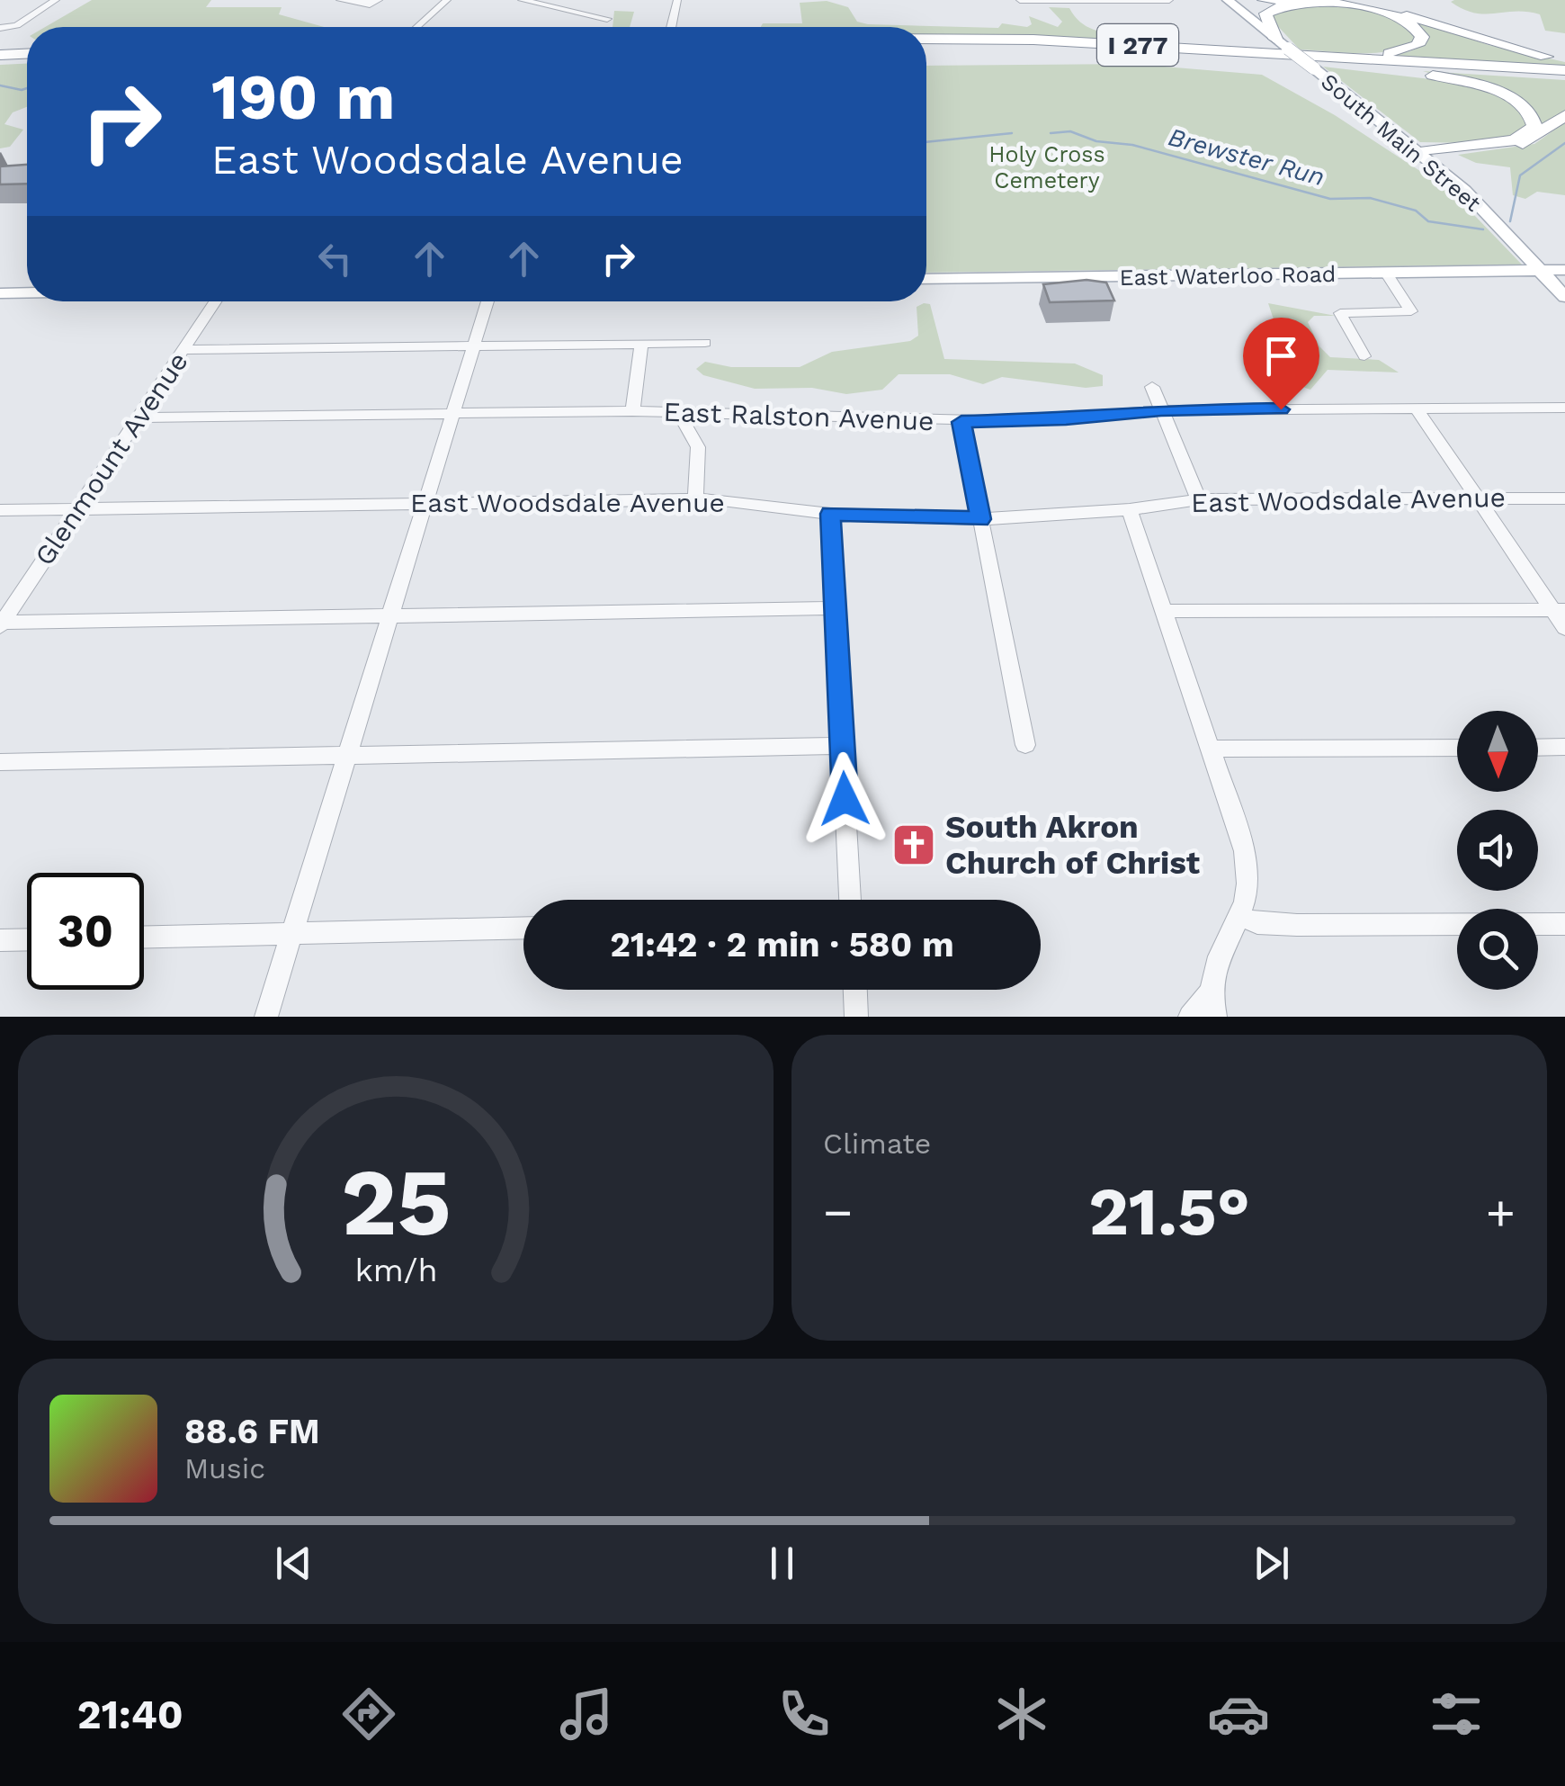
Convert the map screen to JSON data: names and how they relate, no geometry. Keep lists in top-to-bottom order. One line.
{"streets":{"highway":["I 277"],"main road":["South Main Street","East Waterloo Road"],"street":["East Ralston Avenue","Glenmount Avenue","East Woodsdale Avenue"]},"crossings":[["I 277","South Main Street"],["South Main Street","East Waterloo Road"],["East Ralston Avenue","Glenmount Avenue"],["Glenmount Avenue","East Woodsdale Avenue"]],"water":["Brewster Run"],"parks":["Holy Cross Cemetery"],"places":{"church":["South Akron Church of Christ"]},"north":"bottom","page":{"turn":["190 m","East Woodsdale Avenue"],"limit":"30","trip":"21:42 · 2 min · 580 m","tile":"Climate","heat":["−","21.5°","+"],"song":["88.6 FM","Music"],"tabs":"21:40","gauge":["25","km/h"]}}
